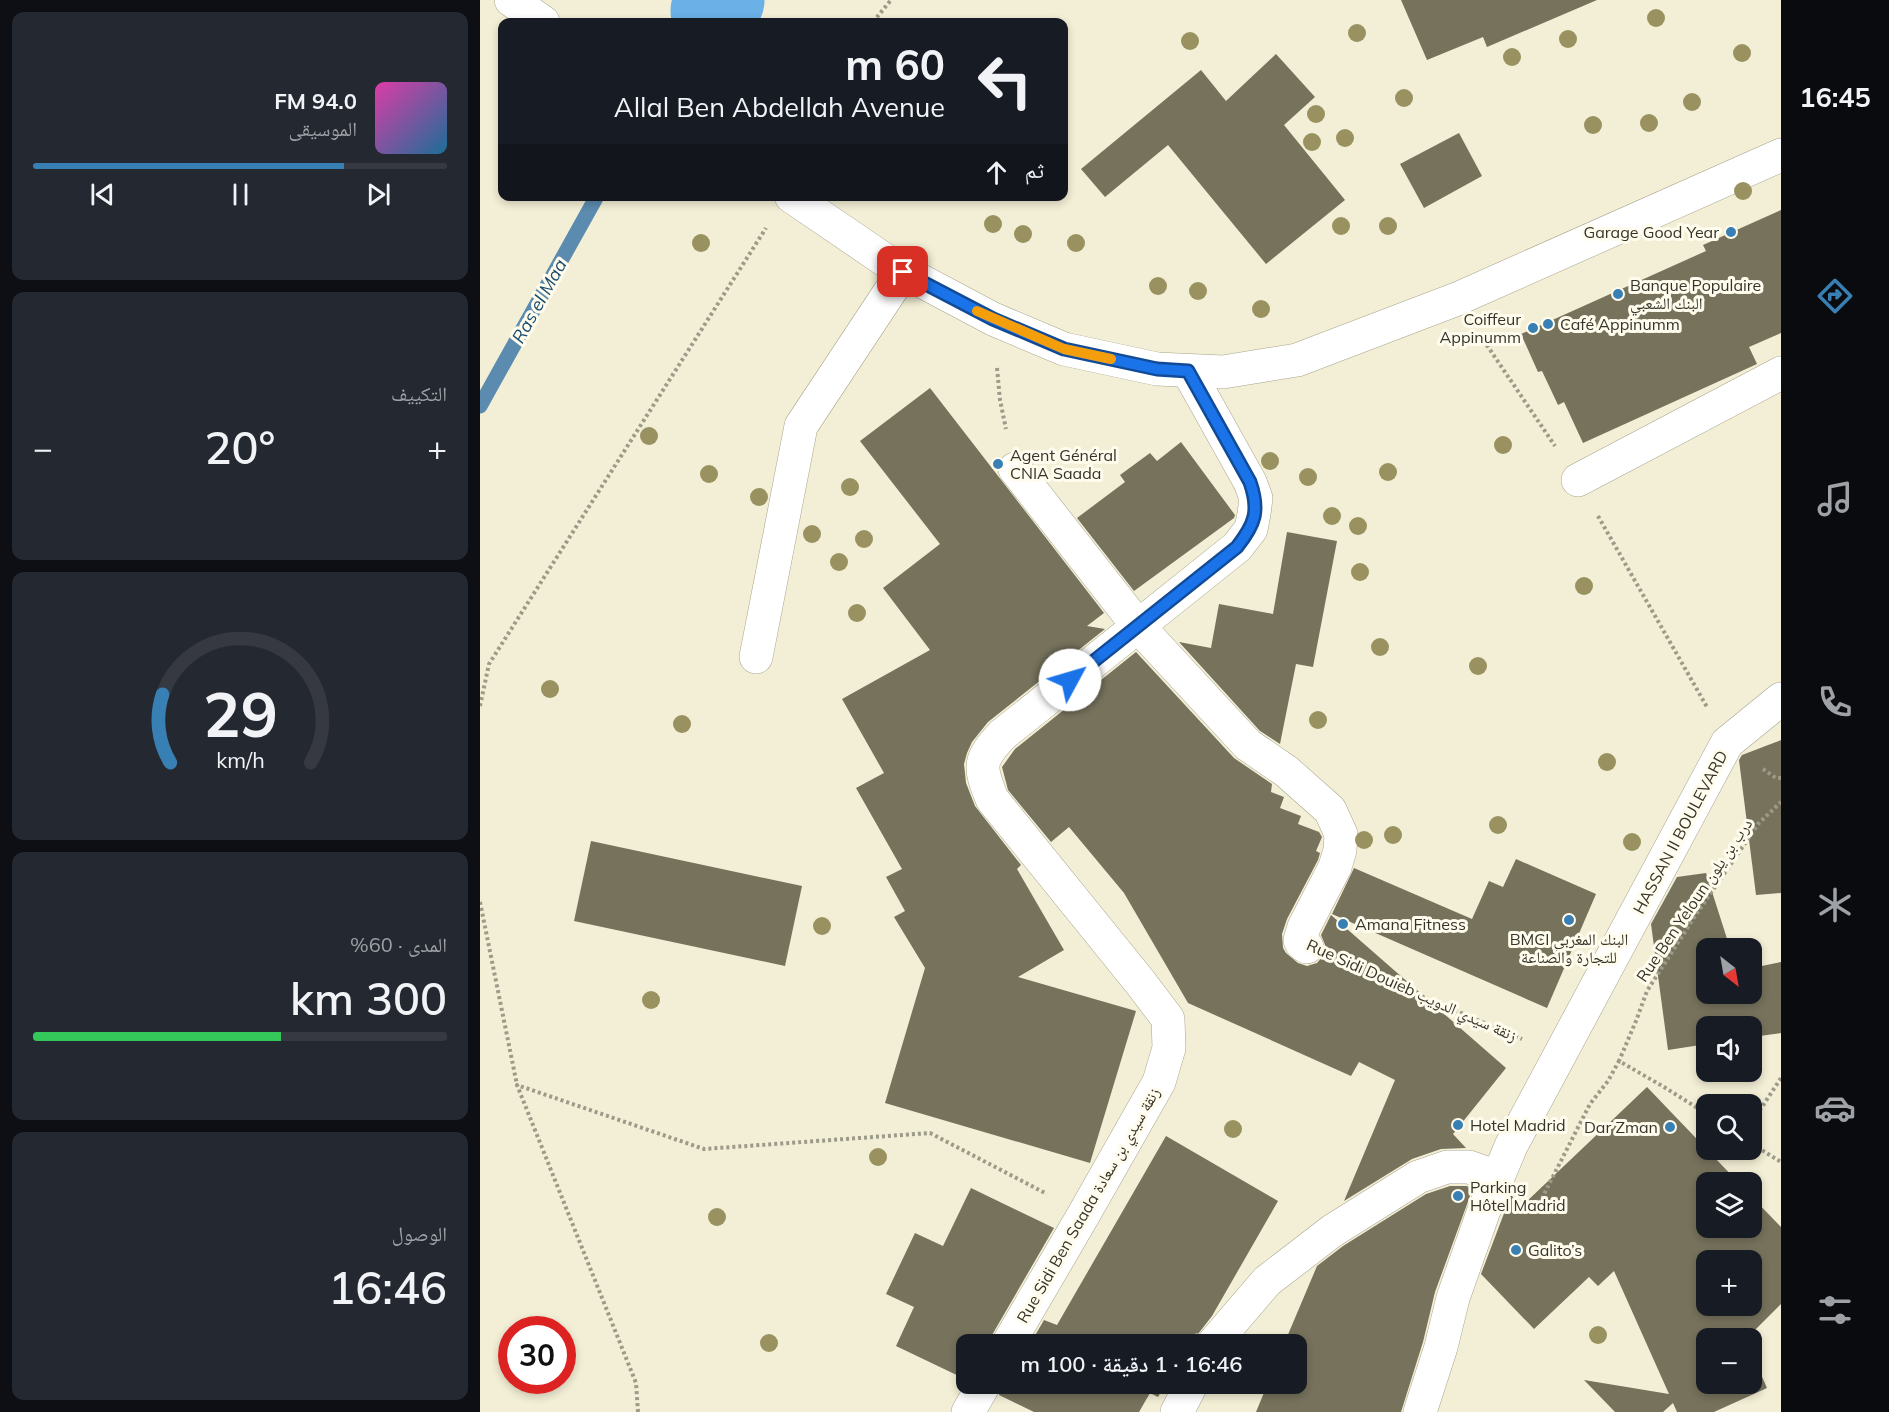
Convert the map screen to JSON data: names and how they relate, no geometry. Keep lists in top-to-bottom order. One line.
{"streets":{"street":["HASSAN II BOULEVARD","Rue Sidi Douieb زنقة سيدي الدويب","Rue Sidi Ben Saada زنقة سيدي بن سعادة"],"path":["Rue Ben Yeloun درب بن يلون"]},"crossings":[["HASSAN II BOULEVARD","Rue Sidi Douieb زنقة سيدي الدويب"],["Rue Sidi Douieb زنقة سيدي الدويب","Rue Sidi Ben Saada زنقة سيدي بن سعادة"]],"water":["Ras el Maa"],"places":["Garage Good Year","Banque Populaire البنك الشعبي","Café Appinumm","Coiffeur Appinumm","Agent Général CNIA Saada","BMCI البنك المغربي للتجارة والصناعة","Amana Fitness","Hotel Madrid","Dar Zman","Parking Hôtel Madrid","Galito’s"],"north":"bottom right","page":{"tabs":"16:45","turn":["60 m","Allal Ben Abdellah Avenue"],"song":["94.0 FM","الموسيقى"],"then":"ثم","tile":["التكييف",["المدى · 60%","300 km"],["الوصول","16:46"]],"heat":["−","20°","+"],"map_buttons":["+","−"],"limit":"30","trip":"16:46 · 1 دقيقة · 100 m","gauge":["29","km/h"]}}
